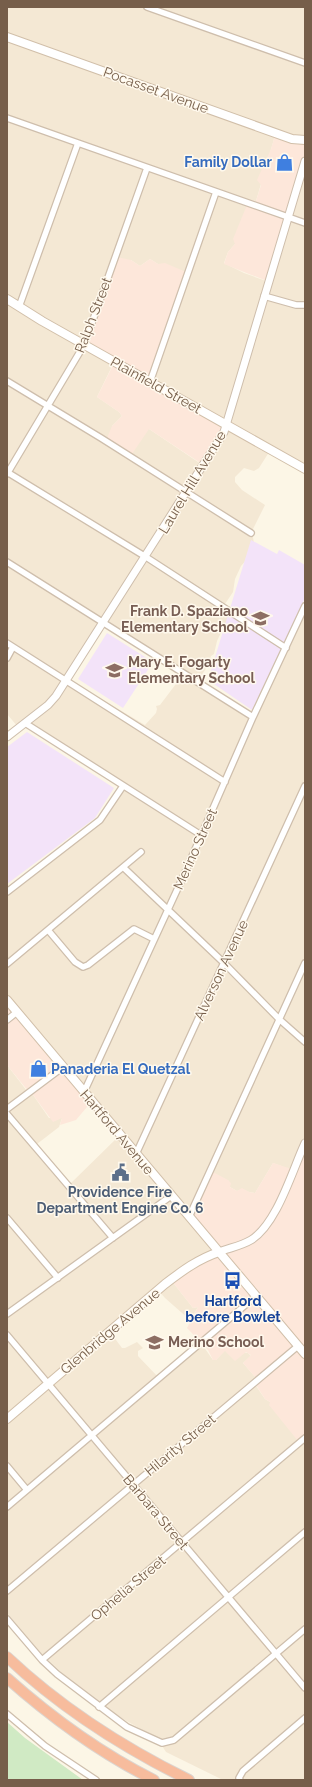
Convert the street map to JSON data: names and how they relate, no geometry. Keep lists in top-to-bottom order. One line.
{"streets":{"main road":["Pocasset Avenue","Plainfield Street","Hartford Avenue","Glenbridge Avenue"],"street":["Ralph Street","Laurel Hill Avenue","Merino Street","Alverson Avenue","Hilarity Street","Barbara Street","Ophelia Street"]},"crossings":[["Ralph Street","Plainfield Street"],["Plainfield Street","Laurel Hill Avenue"],["Merino Street","Hartford Avenue"],["Alverson Avenue","Hartford Avenue"],["Hartford Avenue","Glenbridge Avenue"],["Hartford Avenue","Hilarity Street"],["Glenbridge Avenue","Barbara Street"],["Hilarity Street","Barbara Street"],["Barbara Street","Ophelia Street"]],"places":{"shop":["Family Dollar","Panaderia El Quetzal"],"school or university":["Frank D. Spaziano Elementary School","Mary E. Fogarty Elementary School","Merino School"],"public building":["Providence Fire Department Engine Co. 6"],"bus stop":["Hartford before Bowlet"]}}
